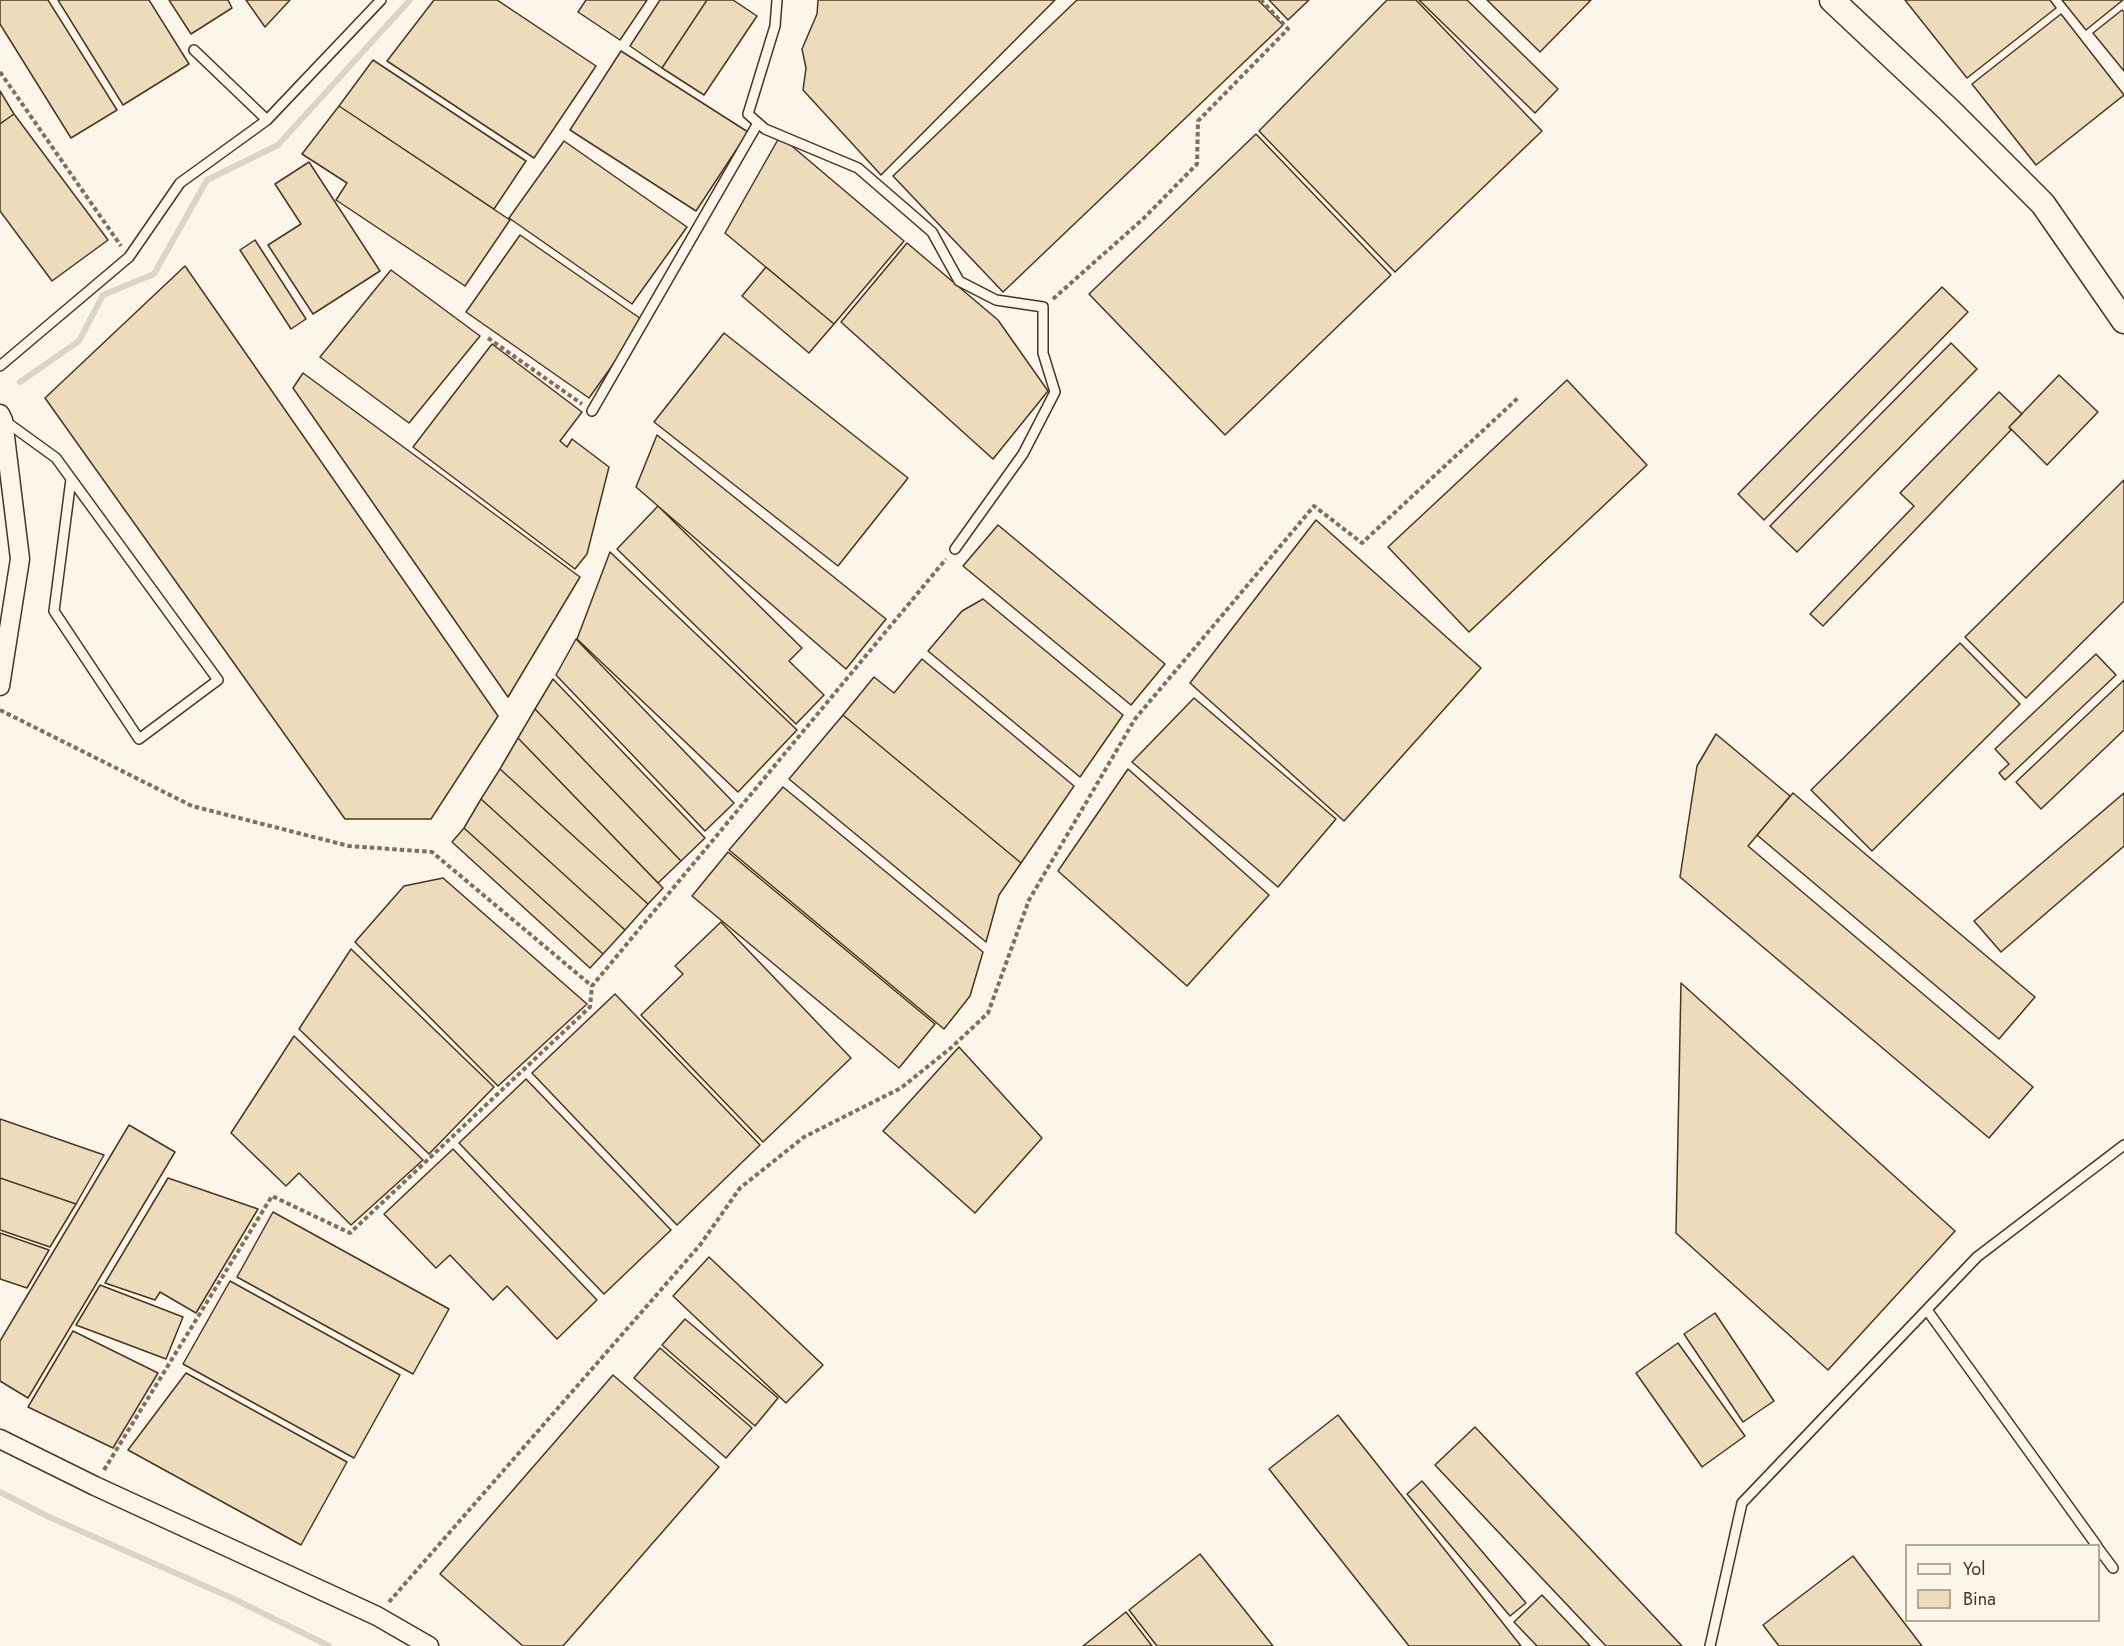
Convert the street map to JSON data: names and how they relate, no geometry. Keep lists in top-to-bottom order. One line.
{"legend":["Yol","Bina"]}
